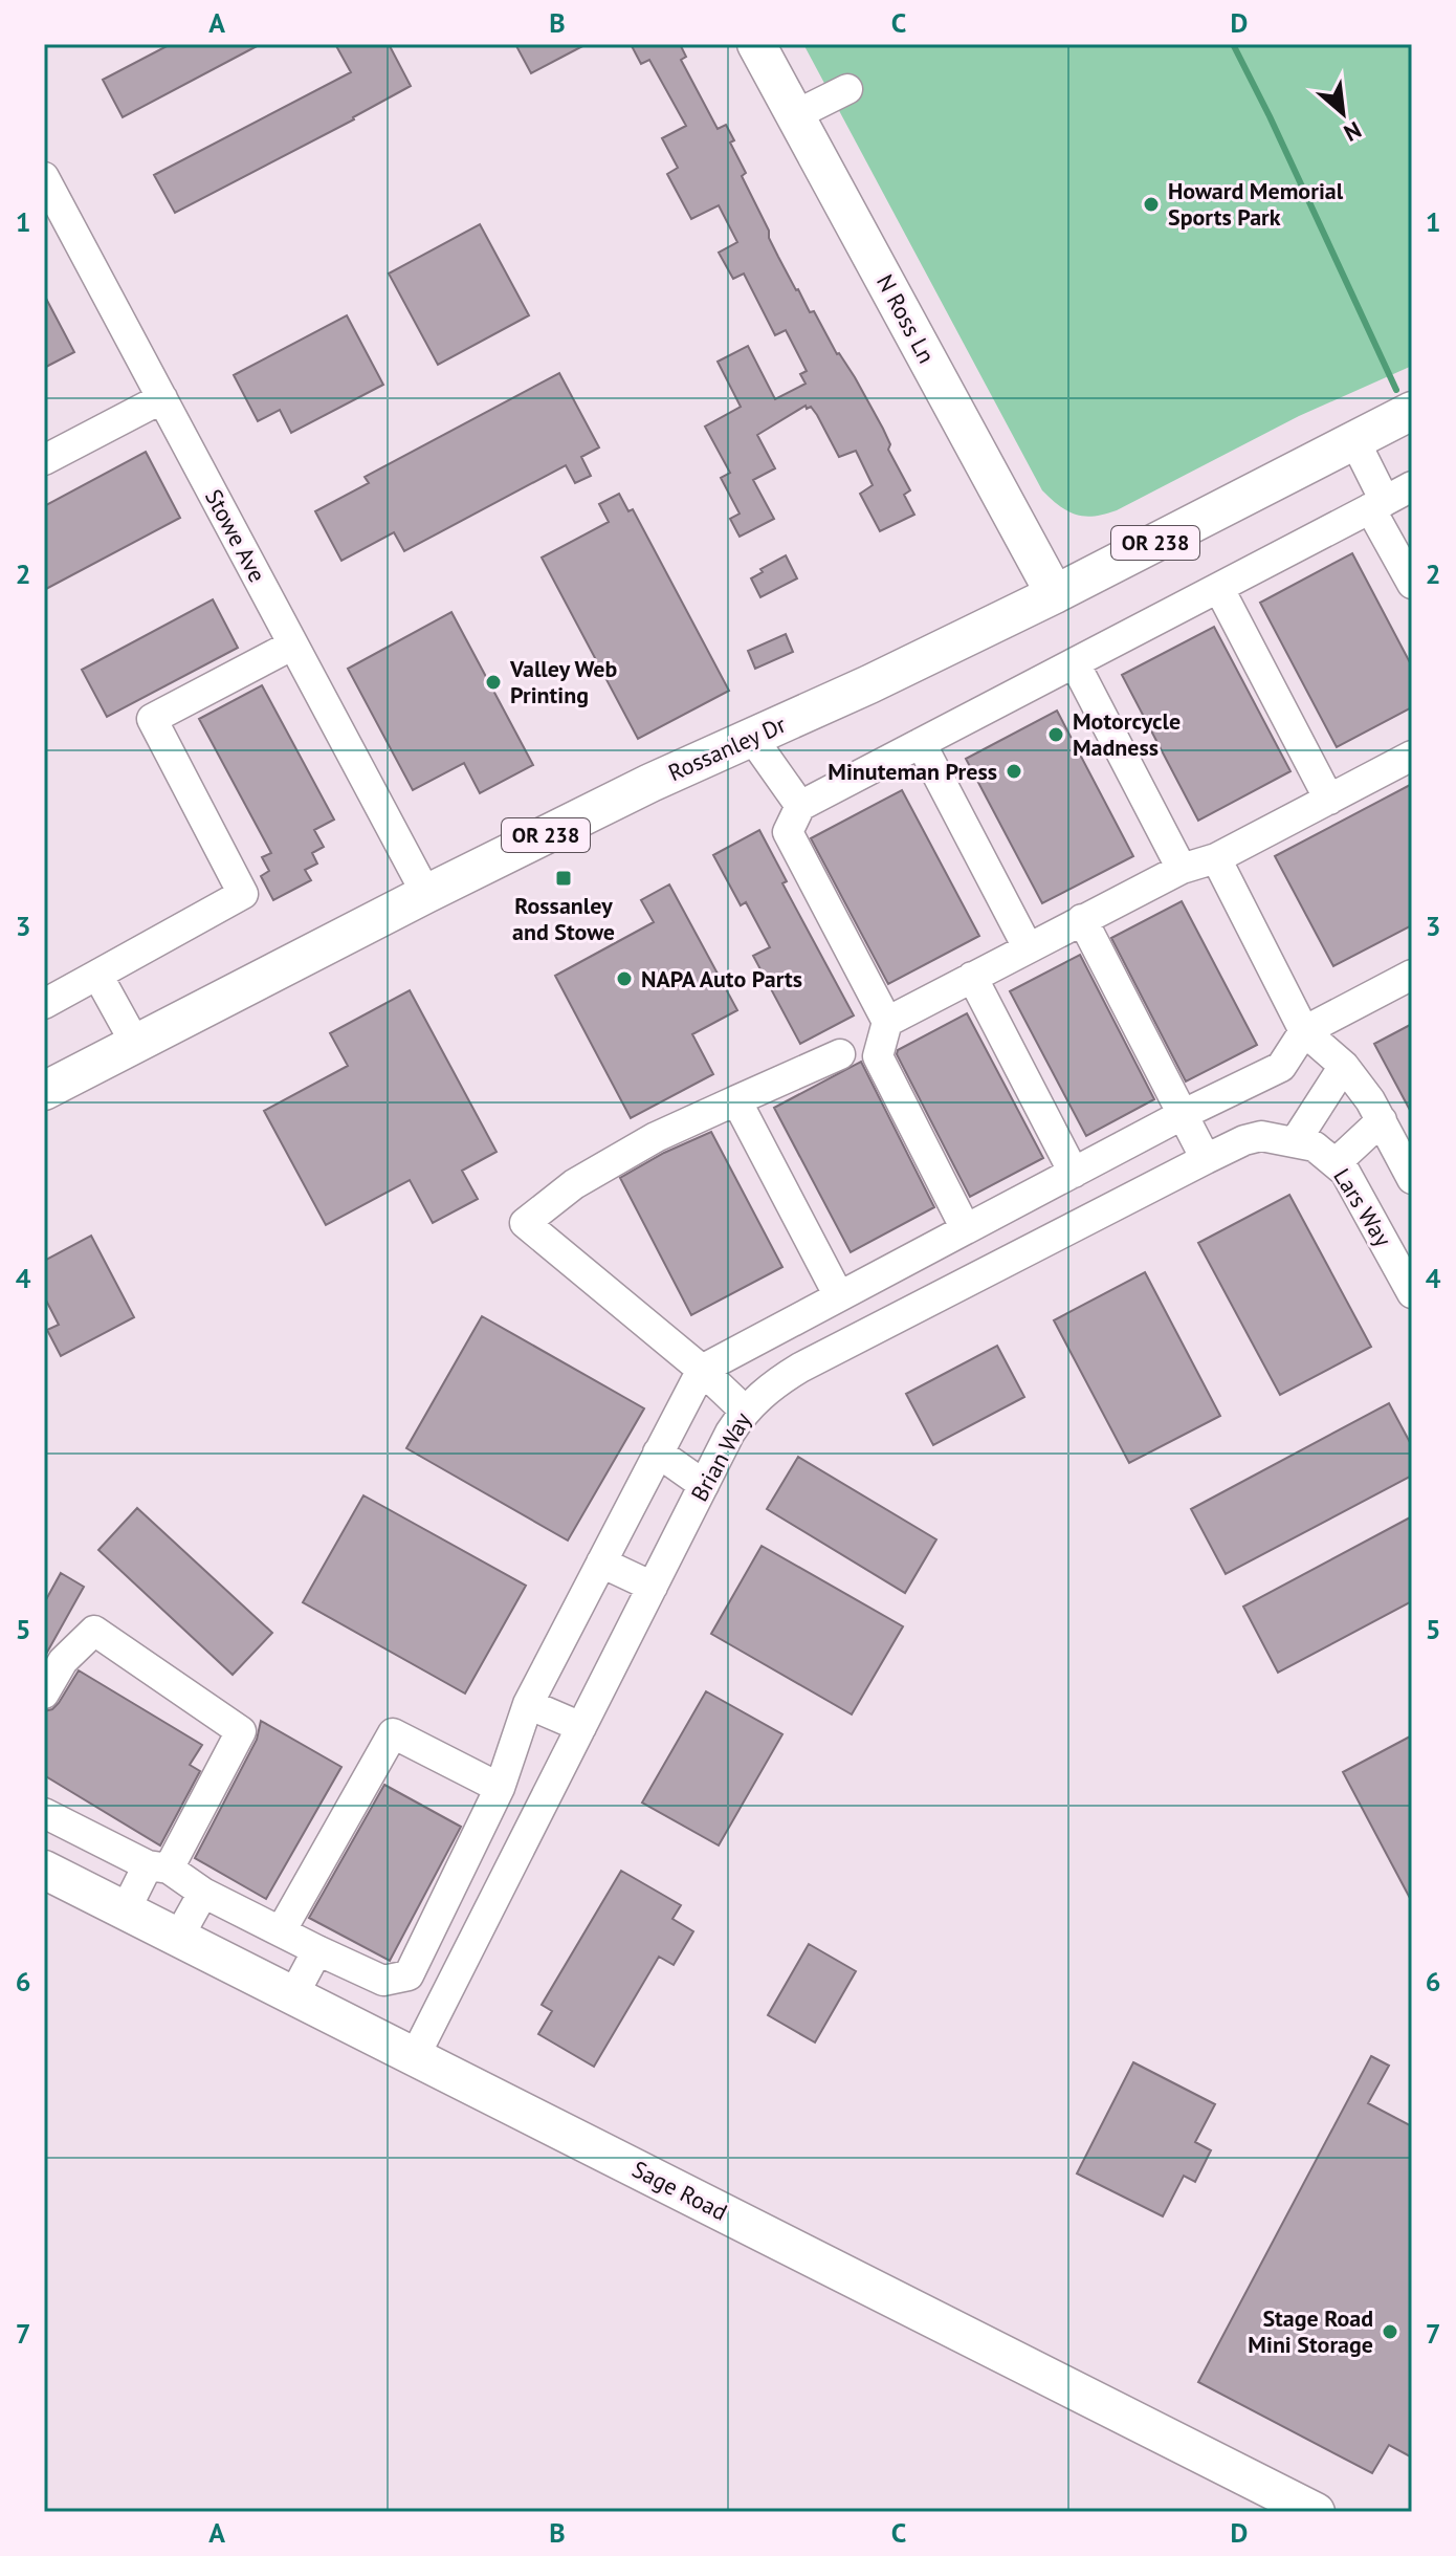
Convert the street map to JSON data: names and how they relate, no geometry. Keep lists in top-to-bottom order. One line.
{"streets":{"main road":["N Ross Ln","OR 238","Rossanley Dr","Sage Road"],"street":["Stowe Ave","Lars Way","Brian Way"]},"crossings":[["N Ross Ln","Rossanley Dr"],["Stowe Ave","Rossanley Dr"],["Lars Way","Brian Way"],["Brian Way","Sage Road"]],"places":{"other":["Howard Memorial Sports Park","Valley Web Printing","Motorcycle Madness","Minuteman Press","NAPA Auto Parts","Stage Road Mini Storage"],"transit":["Rossanley and Stowe"]},"north":"bottom right","grid":{"columns":["A","B","C","D"],"rows":["1","2","3","4","5","6","7"]}}
